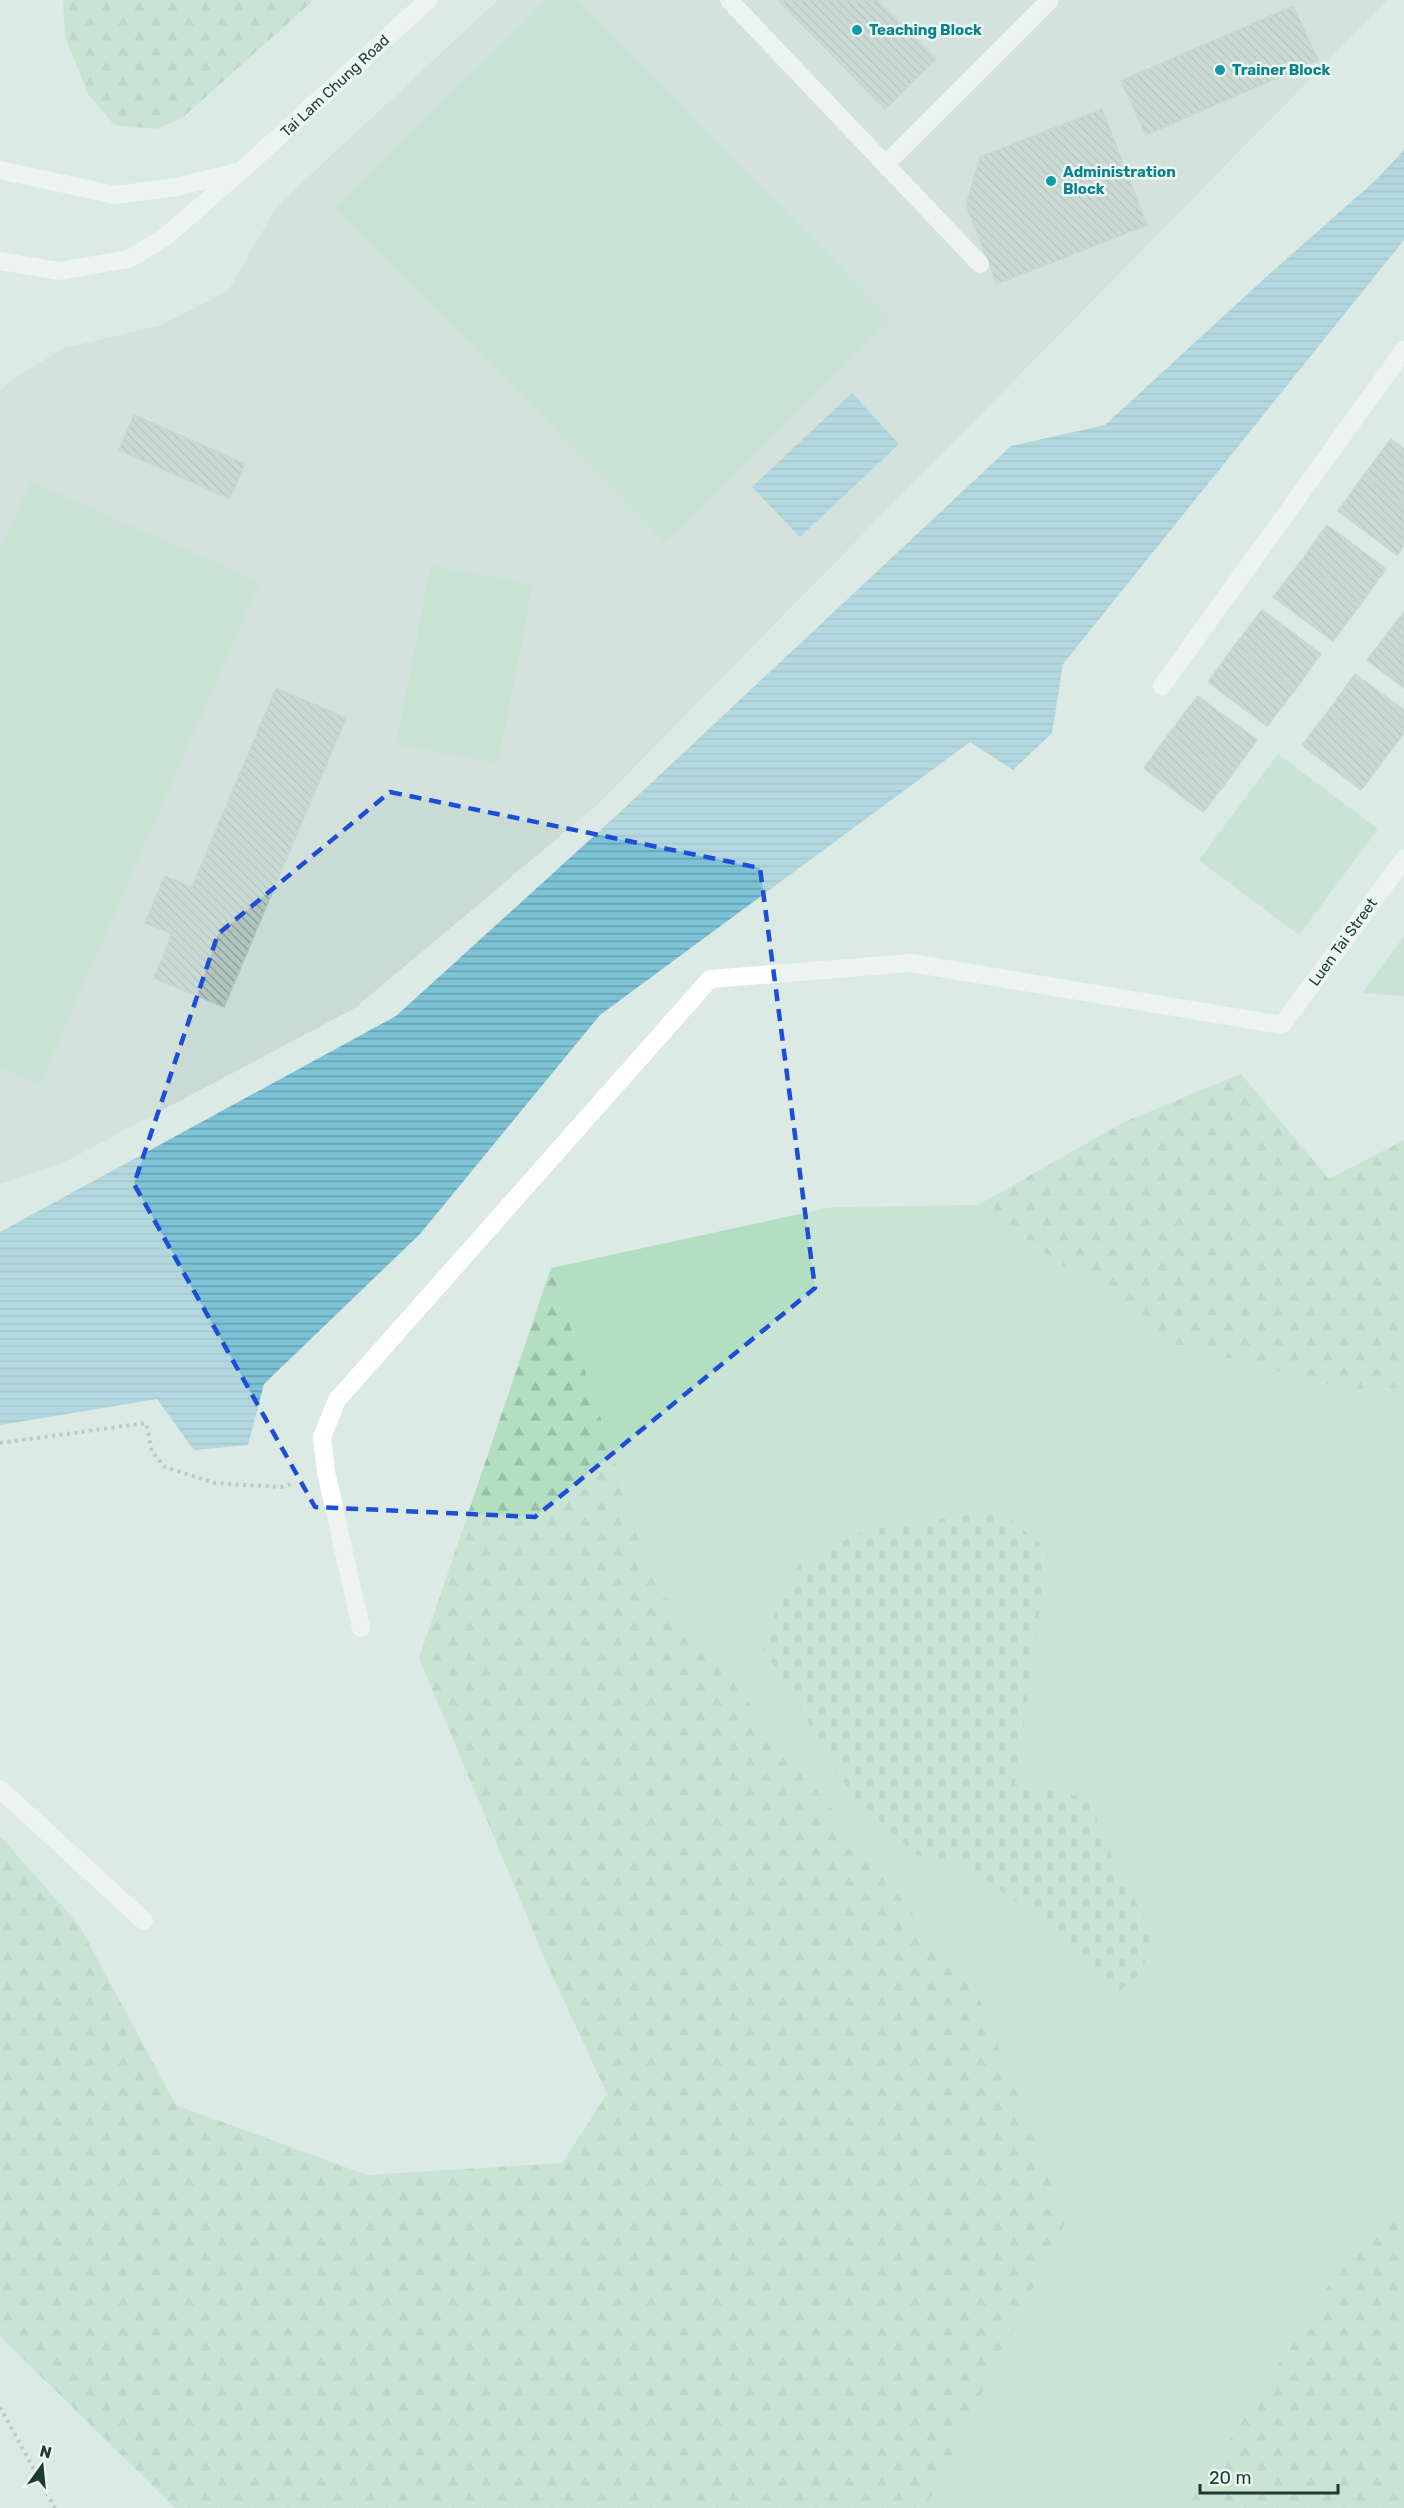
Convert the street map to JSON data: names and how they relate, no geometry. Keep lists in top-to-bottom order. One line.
{"streets":{"street":["Tai Lam Chung Road","Luen Tai Street"]},"places":["Teaching Block","Trainer Block","Administration Block"],"scale_bar":"20 m","north":"top"}
